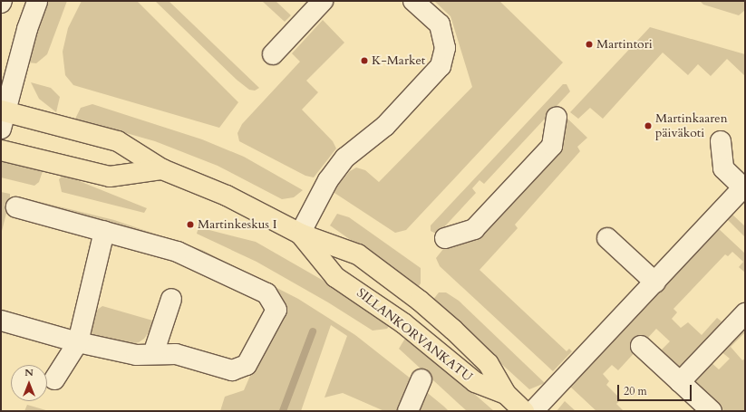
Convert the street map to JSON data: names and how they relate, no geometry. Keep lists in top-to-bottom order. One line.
{"streets":{"main road":["SILLANKORVANKATU"]},"places":["Martintori","K-Market","Martinkaaren päiväkoti","Martinkeskus I"],"scale_bar":"20 m","north":"top"}
